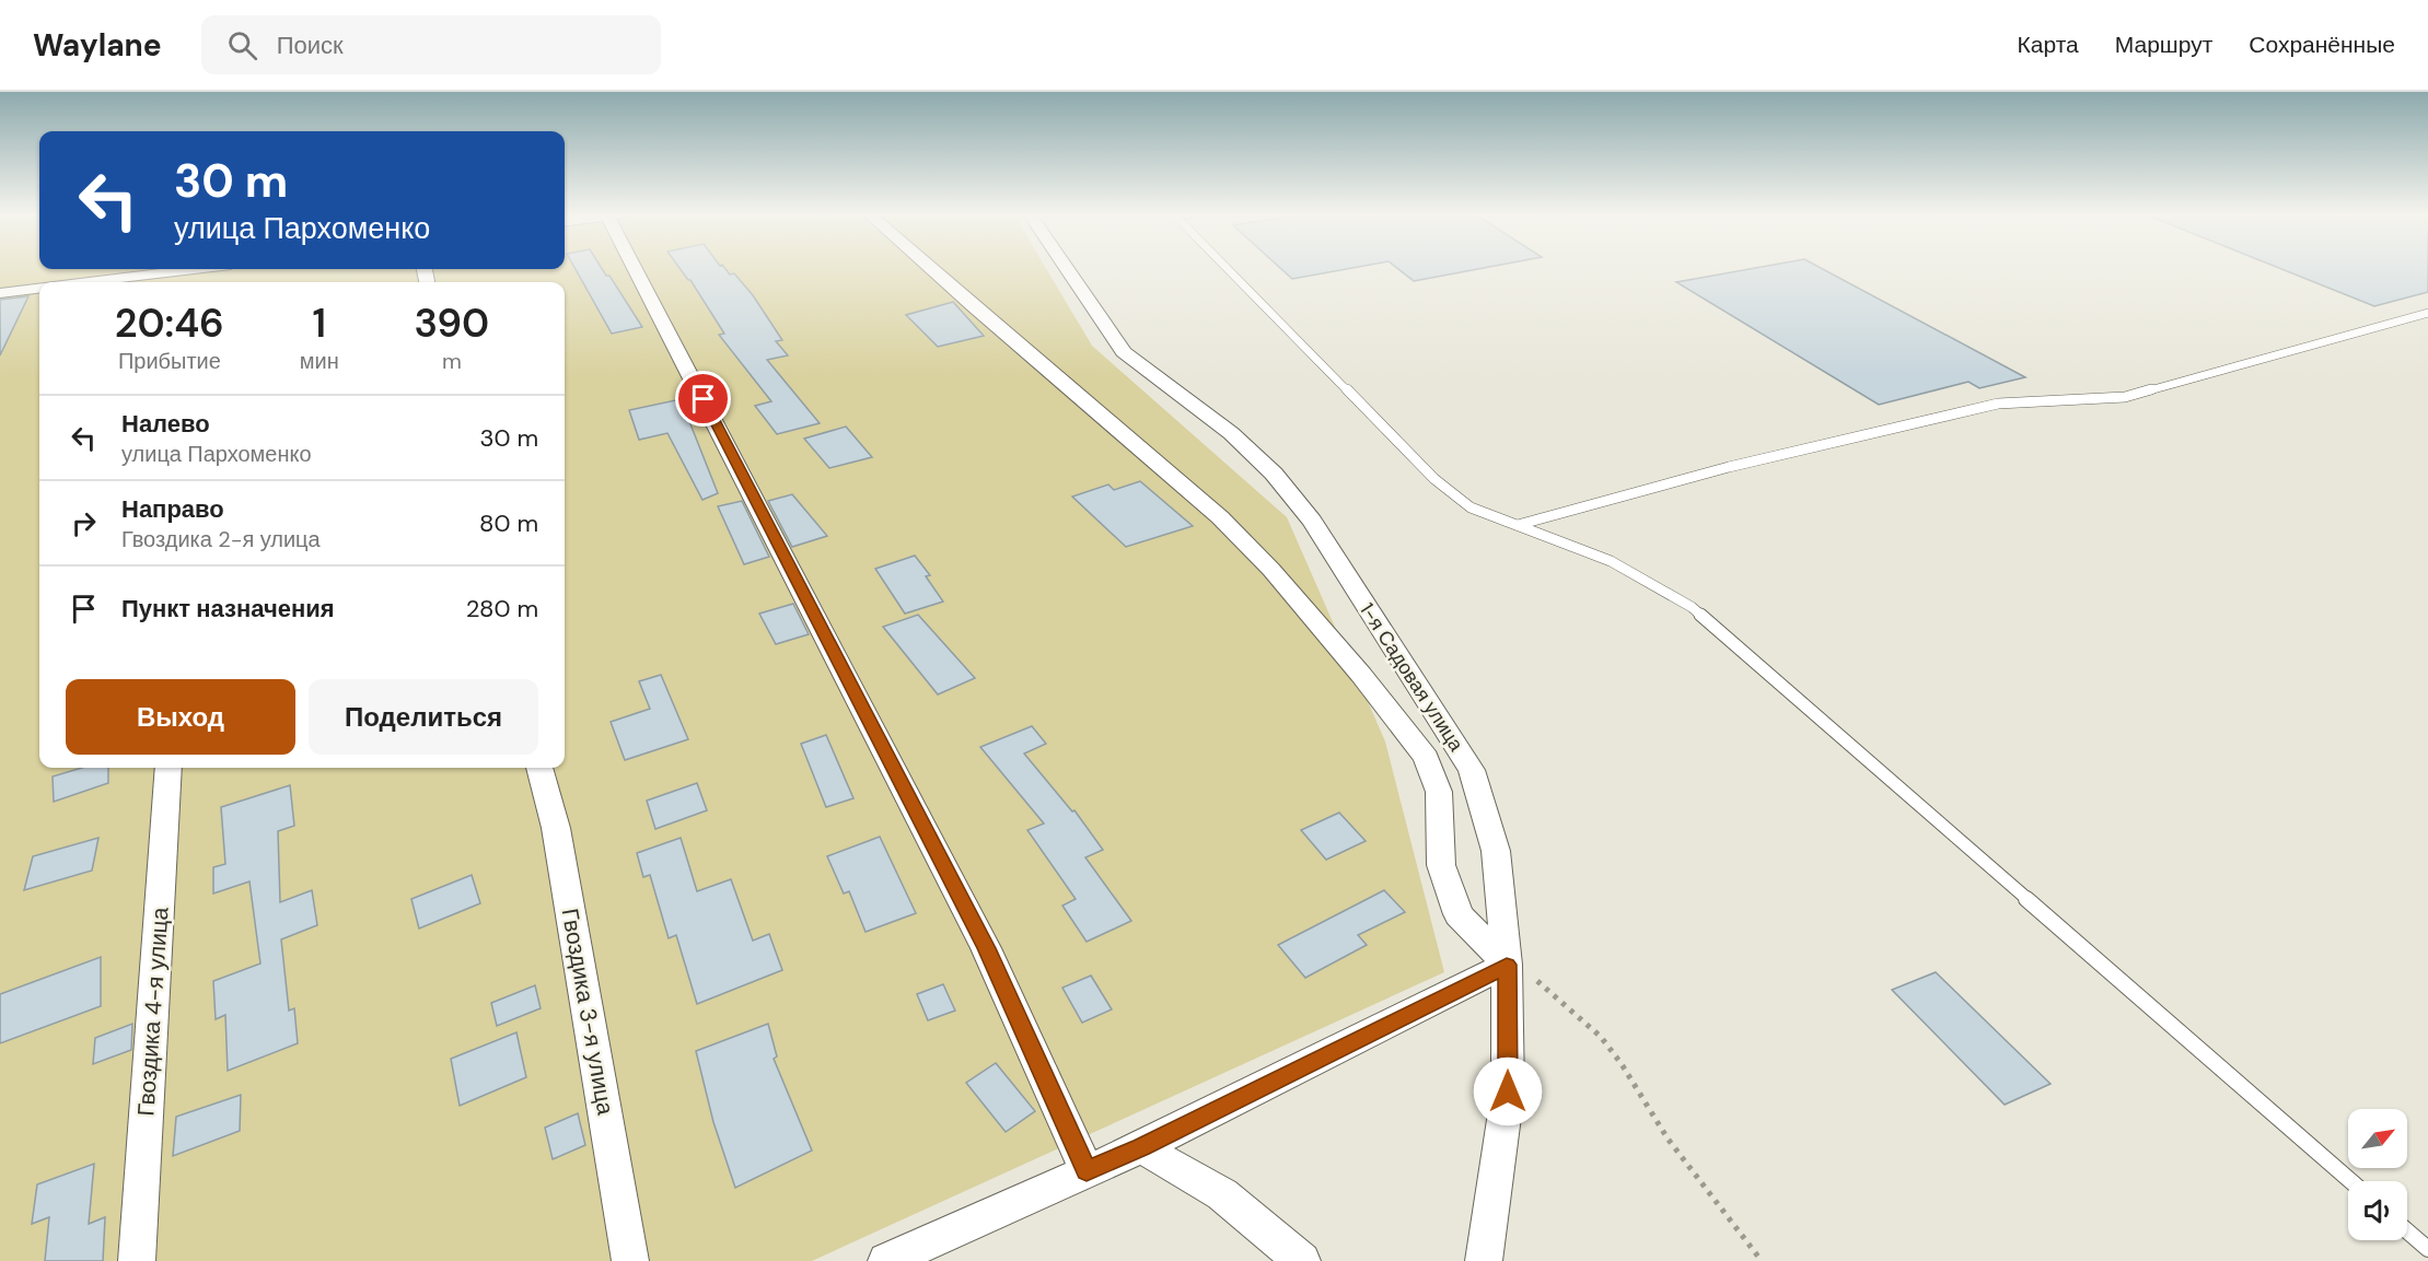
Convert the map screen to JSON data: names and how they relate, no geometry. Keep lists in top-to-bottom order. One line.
{"streets":{"street":["1-я Садовая улица","Гвоздика 4-я улица","Гвоздика 3-я улица"]},"north":"top right","page":{"header":"Waylane","search":"Поиск","nav":["Карта","Маршрут","Сохранённые"],"turn":["30 m","улица Пархоменко"],"eta":["20:46","Прибытие","1","мин","390","m"],"list":[{"name":"Налево","note":"улица Пархоменко","value":"30 m"},{"name":"Направо","note":"Гвоздика 2-я улица","value":"80 m"},{"name":"Пункт назначения","value":"280 m"}],"buttons":["Выход","Поделиться"]}}
